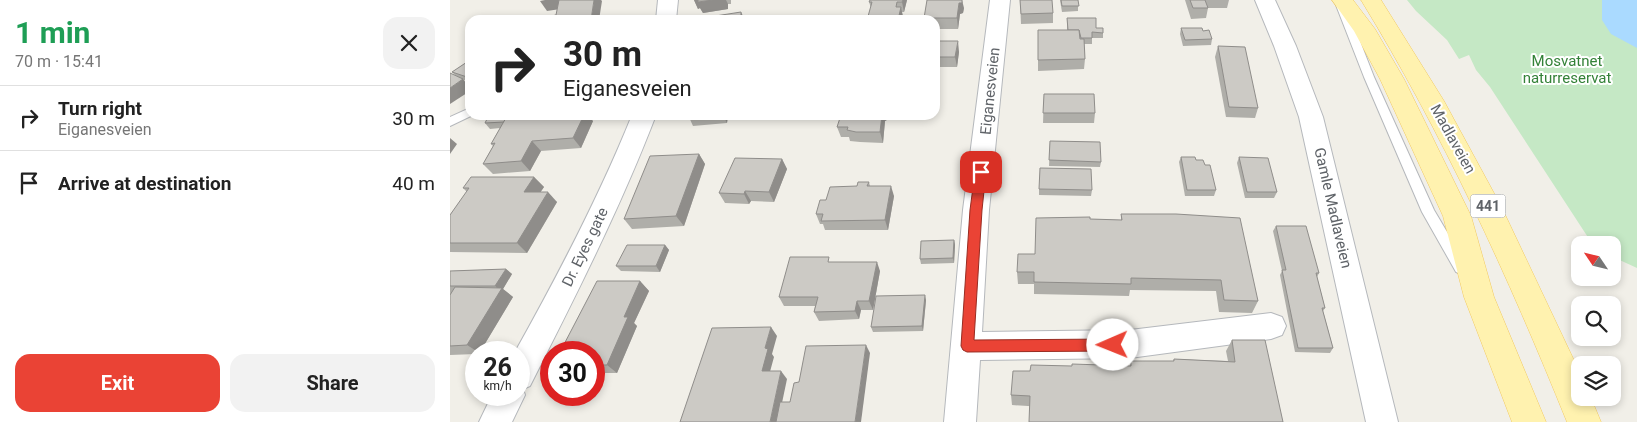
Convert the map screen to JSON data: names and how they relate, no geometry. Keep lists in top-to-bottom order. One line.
{"streets":{"main road":["Madlaveien","441"],"street":["Eiganesveien","Gamle Madlaveien","Dr. Eyes gate"]},"parks":["Mosvatnet naturreservat"],"north":"top left","page":{"heading":["1 min","70 m · 15:41"],"turn":["30 m","Eiganesveien"],"list":[{"name":"Turn right","note":"Eiganesveien","value":"30 m"},{"name":"Arrive at destination","value":"40 m"}],"speed":"26 km/h","limit":"30","buttons":["Exit","Share"]}}
